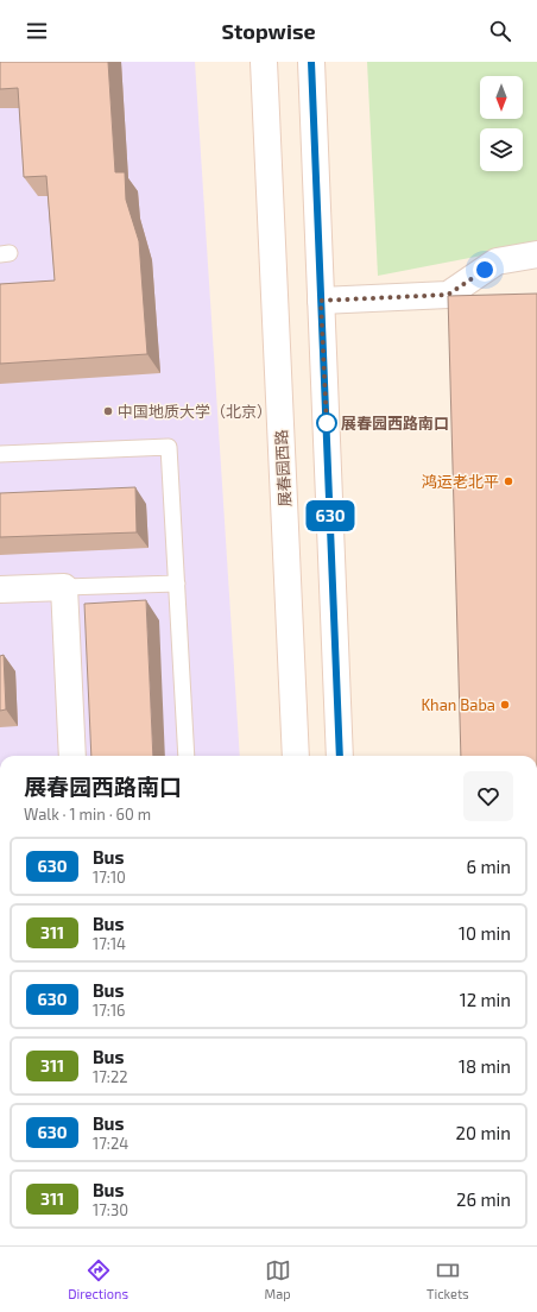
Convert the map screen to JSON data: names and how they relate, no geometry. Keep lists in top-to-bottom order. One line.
{"streets":{"main road":["展春园西路"]},"places":["中国地质大学（北京）","展春园西路南口","鸿运老北平","Khan Baba"],"lines":["bus line 630"],"north":"bottom","page":{"header":"Stopwise","on_map":"630","heading":["展春园西路南口","Walk · 1 min · 60 m"],"list":[{"mark":"630","name":"Bus","note":"17:10","value":"6 min"},{"mark":"311","name":"Bus","note":"17:14","value":"10 min"},{"mark":"630","name":"Bus","note":"17:16","value":"12 min"},{"mark":"311","name":"Bus","note":"17:22","value":"18 min"},{"mark":"630","name":"Bus","note":"17:24","value":"20 min"},{"mark":"311","name":"Bus","note":"17:30","value":"26 min"}],"tabs":["Directions","Map","Tickets"]}}
